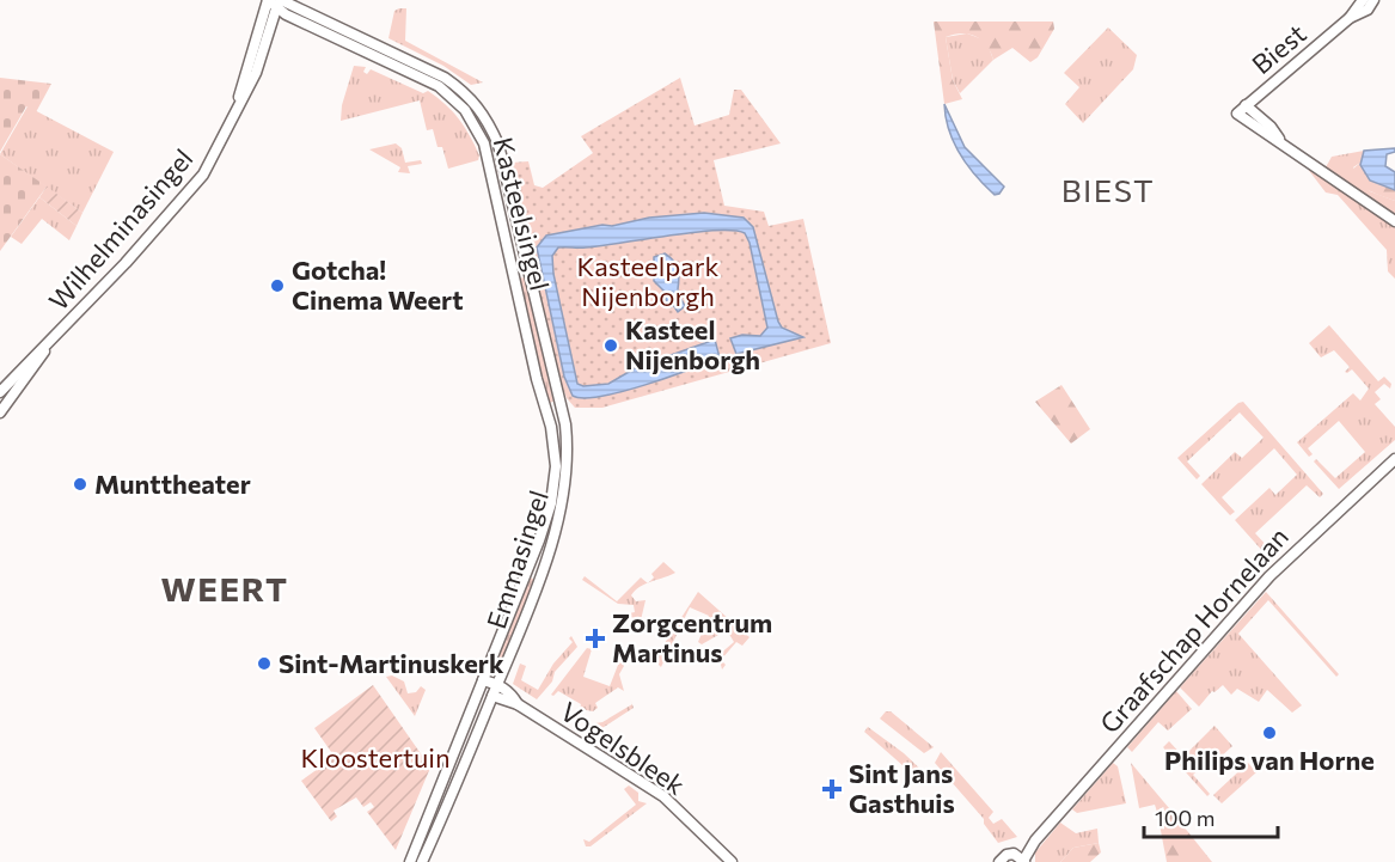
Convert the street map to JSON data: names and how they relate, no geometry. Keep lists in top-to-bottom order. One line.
{"streets":{"street":["Biest","Kasteelsingel","Wilhelminasingel","Emmasingel","Graafschap Hornelaan","Vogelsbleek"]},"crossings":[["Kasteelsingel","Emmasingel"],["Emmasingel","Vogelsbleek"]],"districts":["BIEST","WEERT"],"parks":["Kasteelpark Nijenborgh","Kloostertuin"],"places":{"other":["Gotcha! Cinema Weert","Kasteel Nijenborgh","Munttheater","Sint-Martinuskerk","Philips van Horne"],"health":["Zorgcentrum Martinus","Sint Jans Gasthuis"]},"scale_bar":"100 m"}
